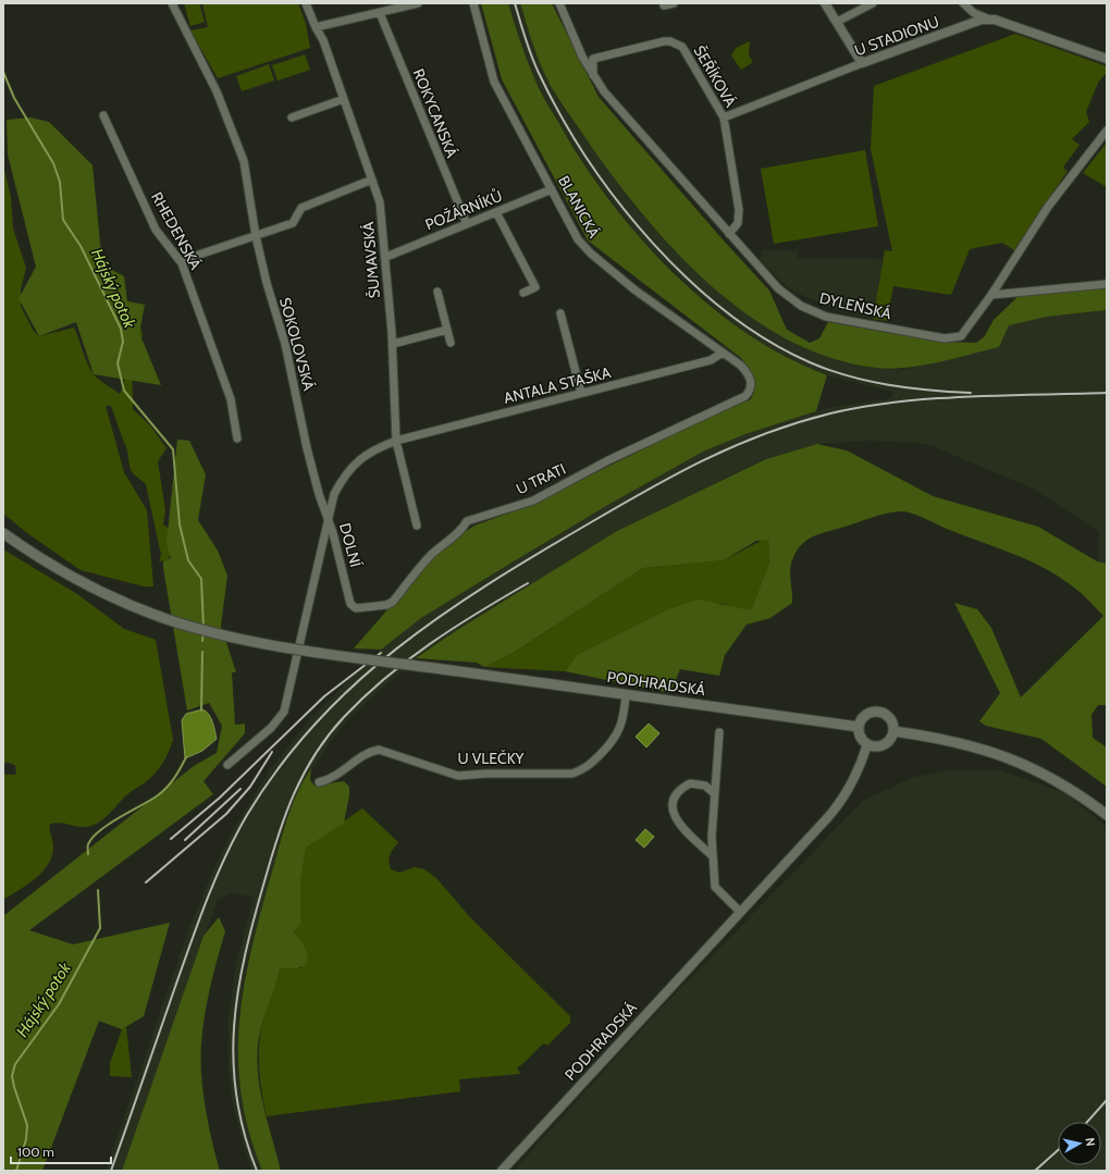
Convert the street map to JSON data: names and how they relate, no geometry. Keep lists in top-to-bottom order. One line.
{"streets":{"main road":["PODHRADSKÁ"],"street":["U STADIONU","ŠEŘÍKOVÁ","ROKYCANSKÁ","BLANICKÁ","POŽÁRNÍKŮ","RHEDENSKÁ","ŠUMAVSKÁ","DYLEŇSKÁ","SOKOLOVSKÁ","ANTALA STAŠKA","U TRATI","DOLNÍ","U VLEČKY"]},"crossings":[["U STADIONU","ŠEŘÍKOVÁ"],["ŠEŘÍKOVÁ","DYLEŇSKÁ"],["ROKYCANSKÁ","POŽÁRNÍKŮ"],["BLANICKÁ","POŽÁRNÍKŮ"],["BLANICKÁ","ANTALA STAŠKA"],["BLANICKÁ","U TRATI"],["POŽÁRNÍKŮ","ŠUMAVSKÁ"],["ŠUMAVSKÁ","ANTALA STAŠKA"],["ŠUMAVSKÁ","DOLNÍ"],["SOKOLOVSKÁ","DOLNÍ"],["ANTALA STAŠKA","DOLNÍ"],["U TRATI","DOLNÍ"],["PODHRADSKÁ","U VLEČKY"]],"water":["Hájský potok"],"scale_bar":"100 m","north":"right"}
